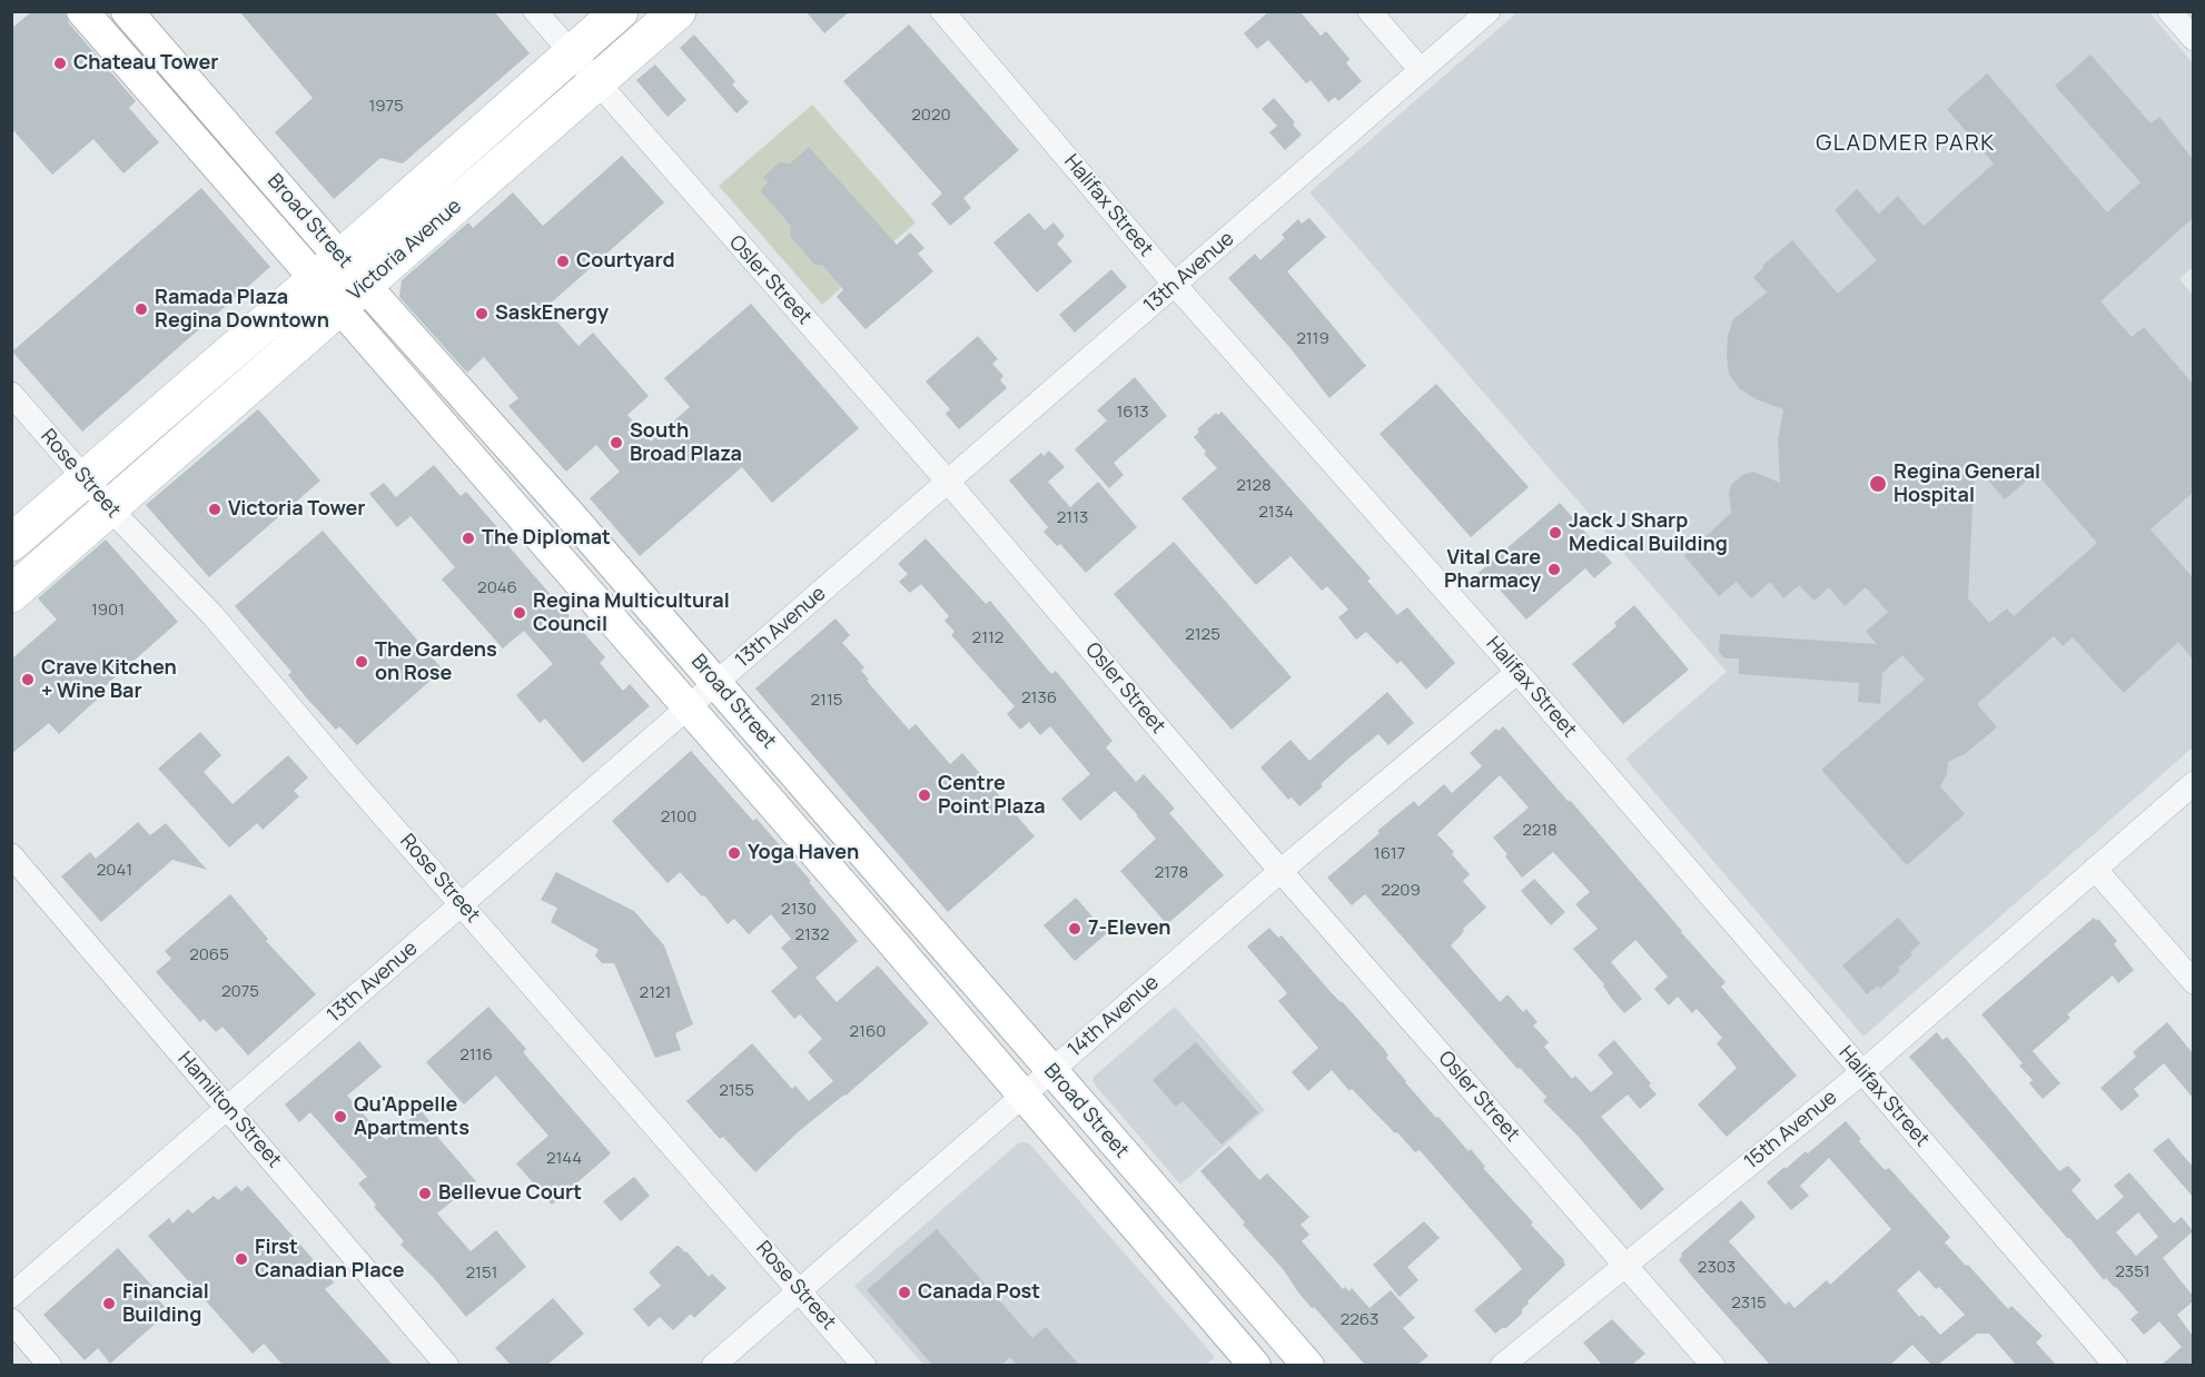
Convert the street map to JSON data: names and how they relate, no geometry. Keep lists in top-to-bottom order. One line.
{"streets":{"main road":["Broad Street","Victoria Avenue"],"street":["Halifax Street","13th Avenue","Osler Street","Rose Street","14th Avenue","Hamilton Street","15th Avenue"]},"crossings":[["Halifax Street","13th Avenue"],["Halifax Street","14th Avenue"],["Halifax Street","15th Avenue"],["Broad Street","Victoria Avenue"],["Broad Street","13th Avenue"],["Broad Street","14th Avenue"],["Victoria Avenue","Osler Street"],["Victoria Avenue","Rose Street"],["13th Avenue","Osler Street"],["13th Avenue","Rose Street"],["13th Avenue","Hamilton Street"],["Osler Street","14th Avenue"],["Osler Street","15th Avenue"],["Rose Street","14th Avenue"]],"districts":["GLADMER PARK"],"places":["Chateau Tower","Courtyard","Ramada Plaza Regina Downtown","SaskEnergy","South Broad Plaza","Regina General Hospital","Victoria Tower","Jack J Sharp Medical Building","The Diplomat","Vital Care Pharmacy","Regina Multicultural Council","The Gardens on Rose","Crave Kitchen + Wine Bar","Centre Point Plaza","Yoga Haven","7-Eleven","Qu'Appelle Apartments","Bellevue Court","First Canadian Place","Canada Post","Financial Building"],"house_numbers":["1975","2020","2119","1613","2128","2134","2113","2046","1901","2125","2112","2136","2115","2100","2218","1617","2041","2178","2209","2130","2132","2065","2075","2121","2160","2116","2155","2144","2303","2351","2151","2315","2263"]}
